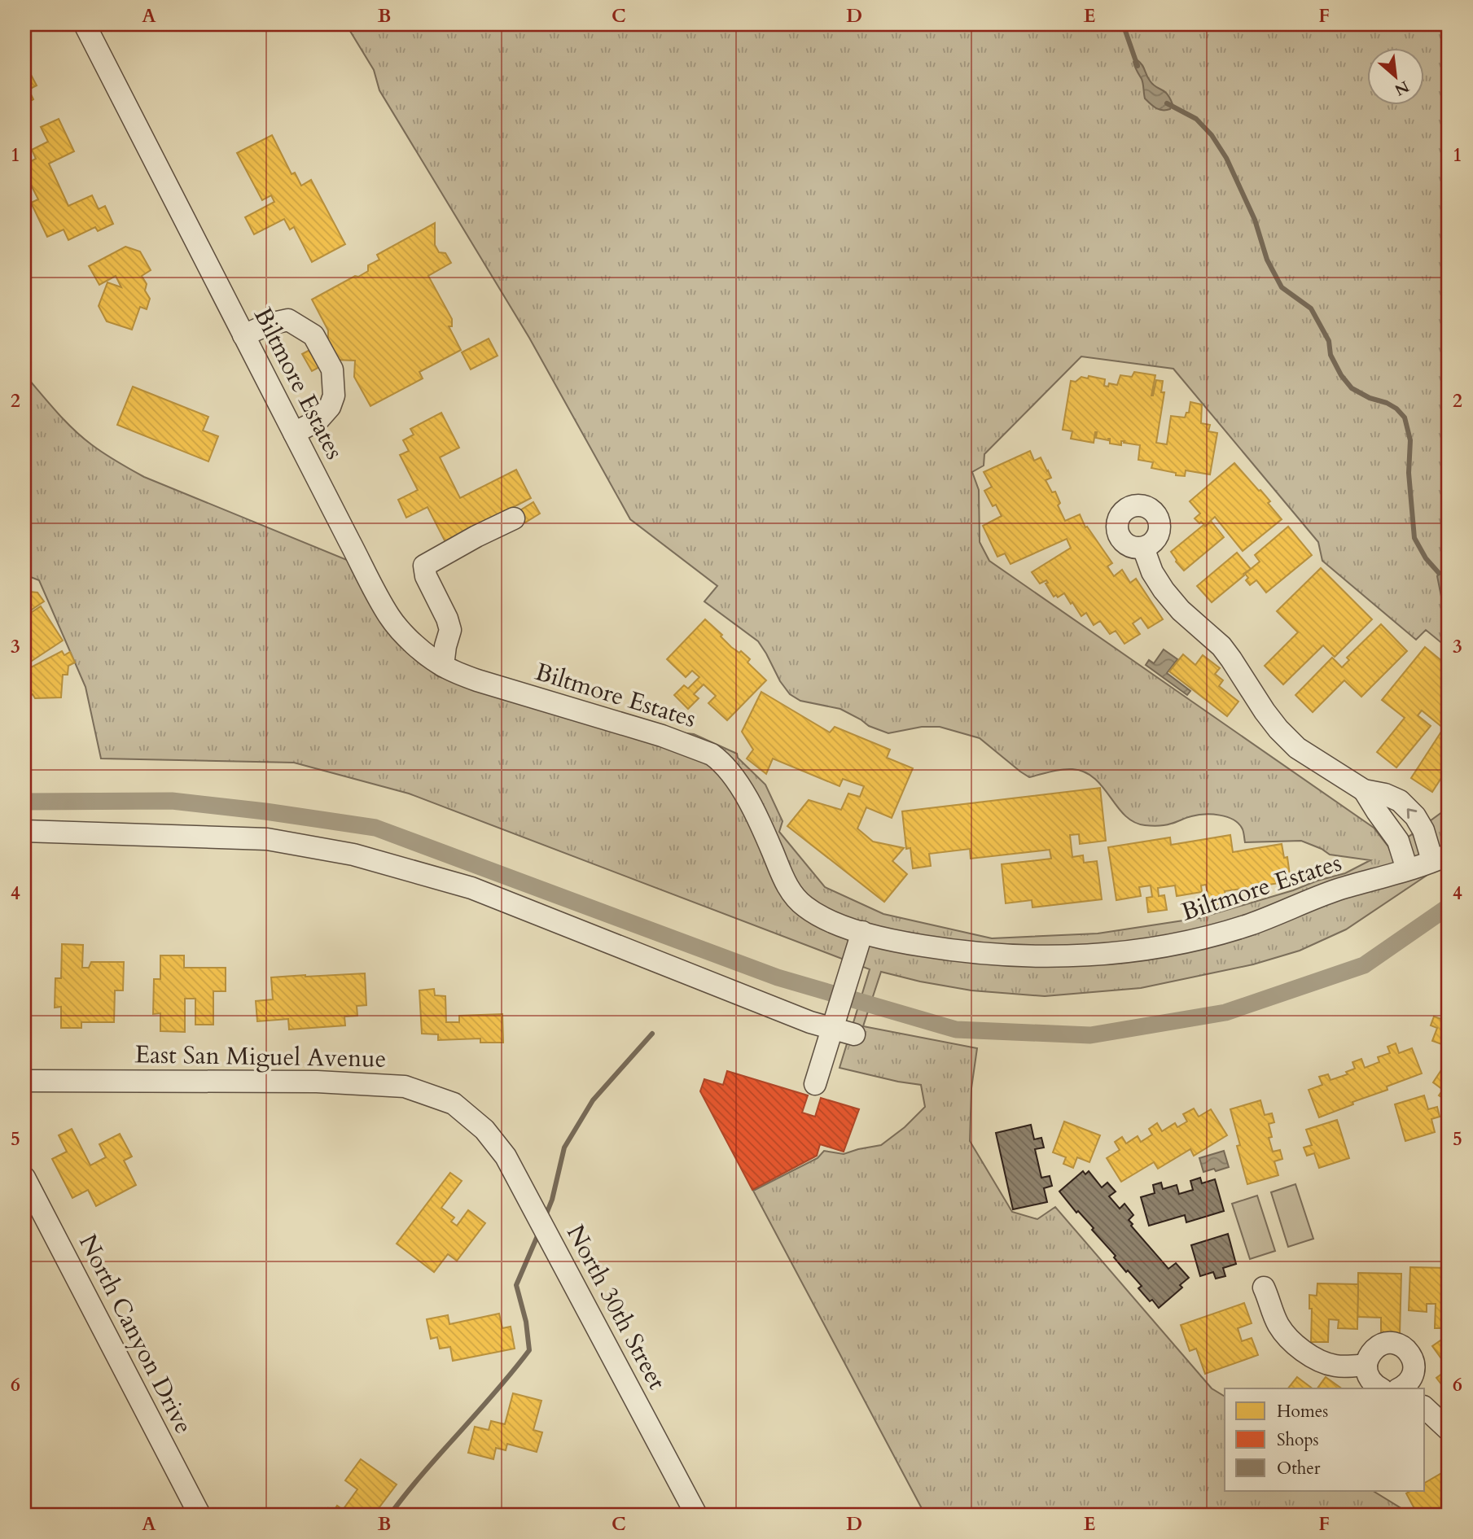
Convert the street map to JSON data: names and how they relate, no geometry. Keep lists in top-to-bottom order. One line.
{"streets":{"street":["Biltmore Estates","East San Miguel Avenue","North 30th Street","North Canyon Drive"]},"crossings":[["East San Miguel Avenue","North 30th Street"]],"legend":["Homes","Shops","Other"],"north":"bottom right","grid":{"columns":["A","B","C","D","E","F"],"rows":["1","2","3","4","5","6"]}}
